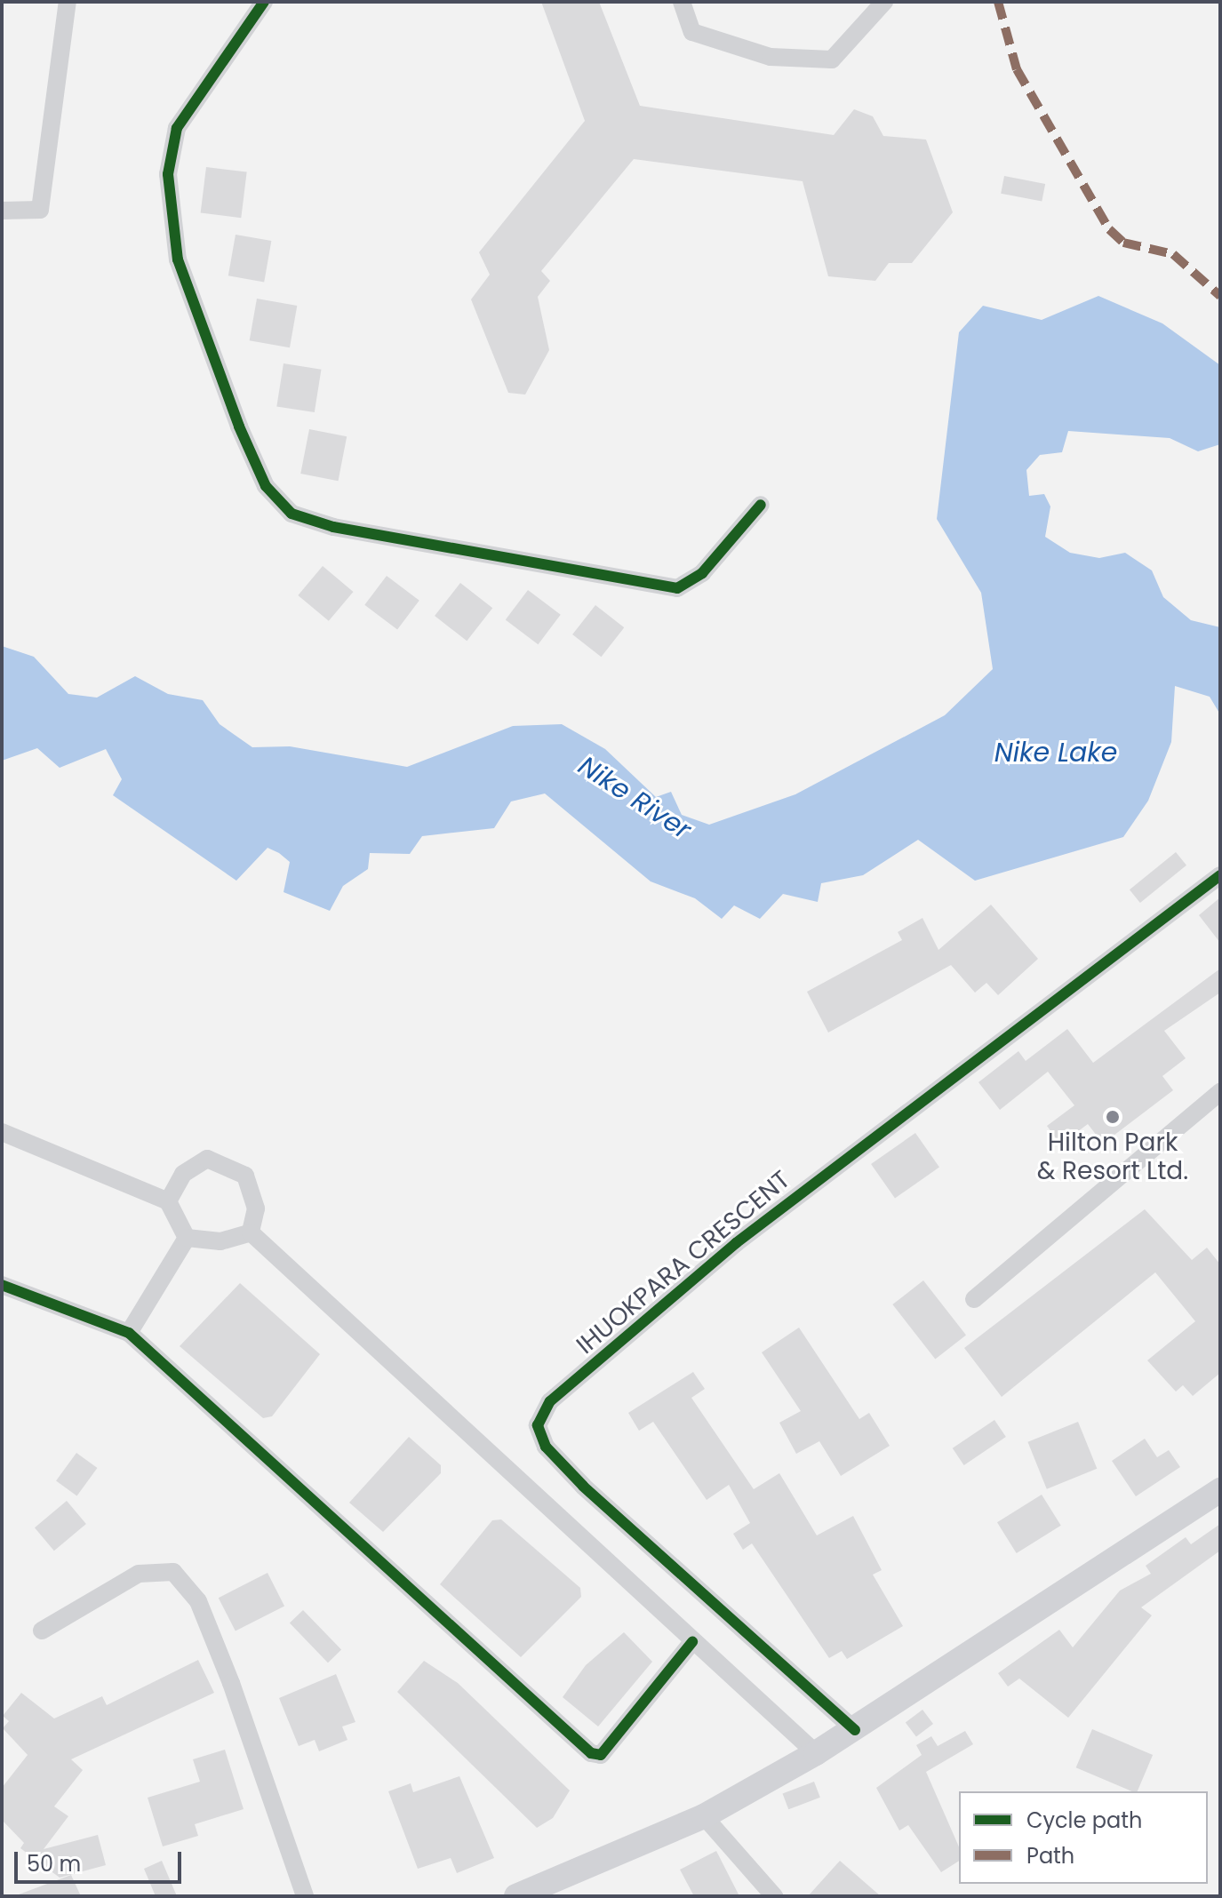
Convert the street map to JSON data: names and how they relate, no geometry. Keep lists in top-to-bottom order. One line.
{"streets":{"street":["IHUOKPARA CRESCENT"]},"water":["Nike Lake","Nike River"],"places":["Hilton Park & Resort Ltd."],"legend":["Cycle path","Path"],"scale_bar":"50 m"}
